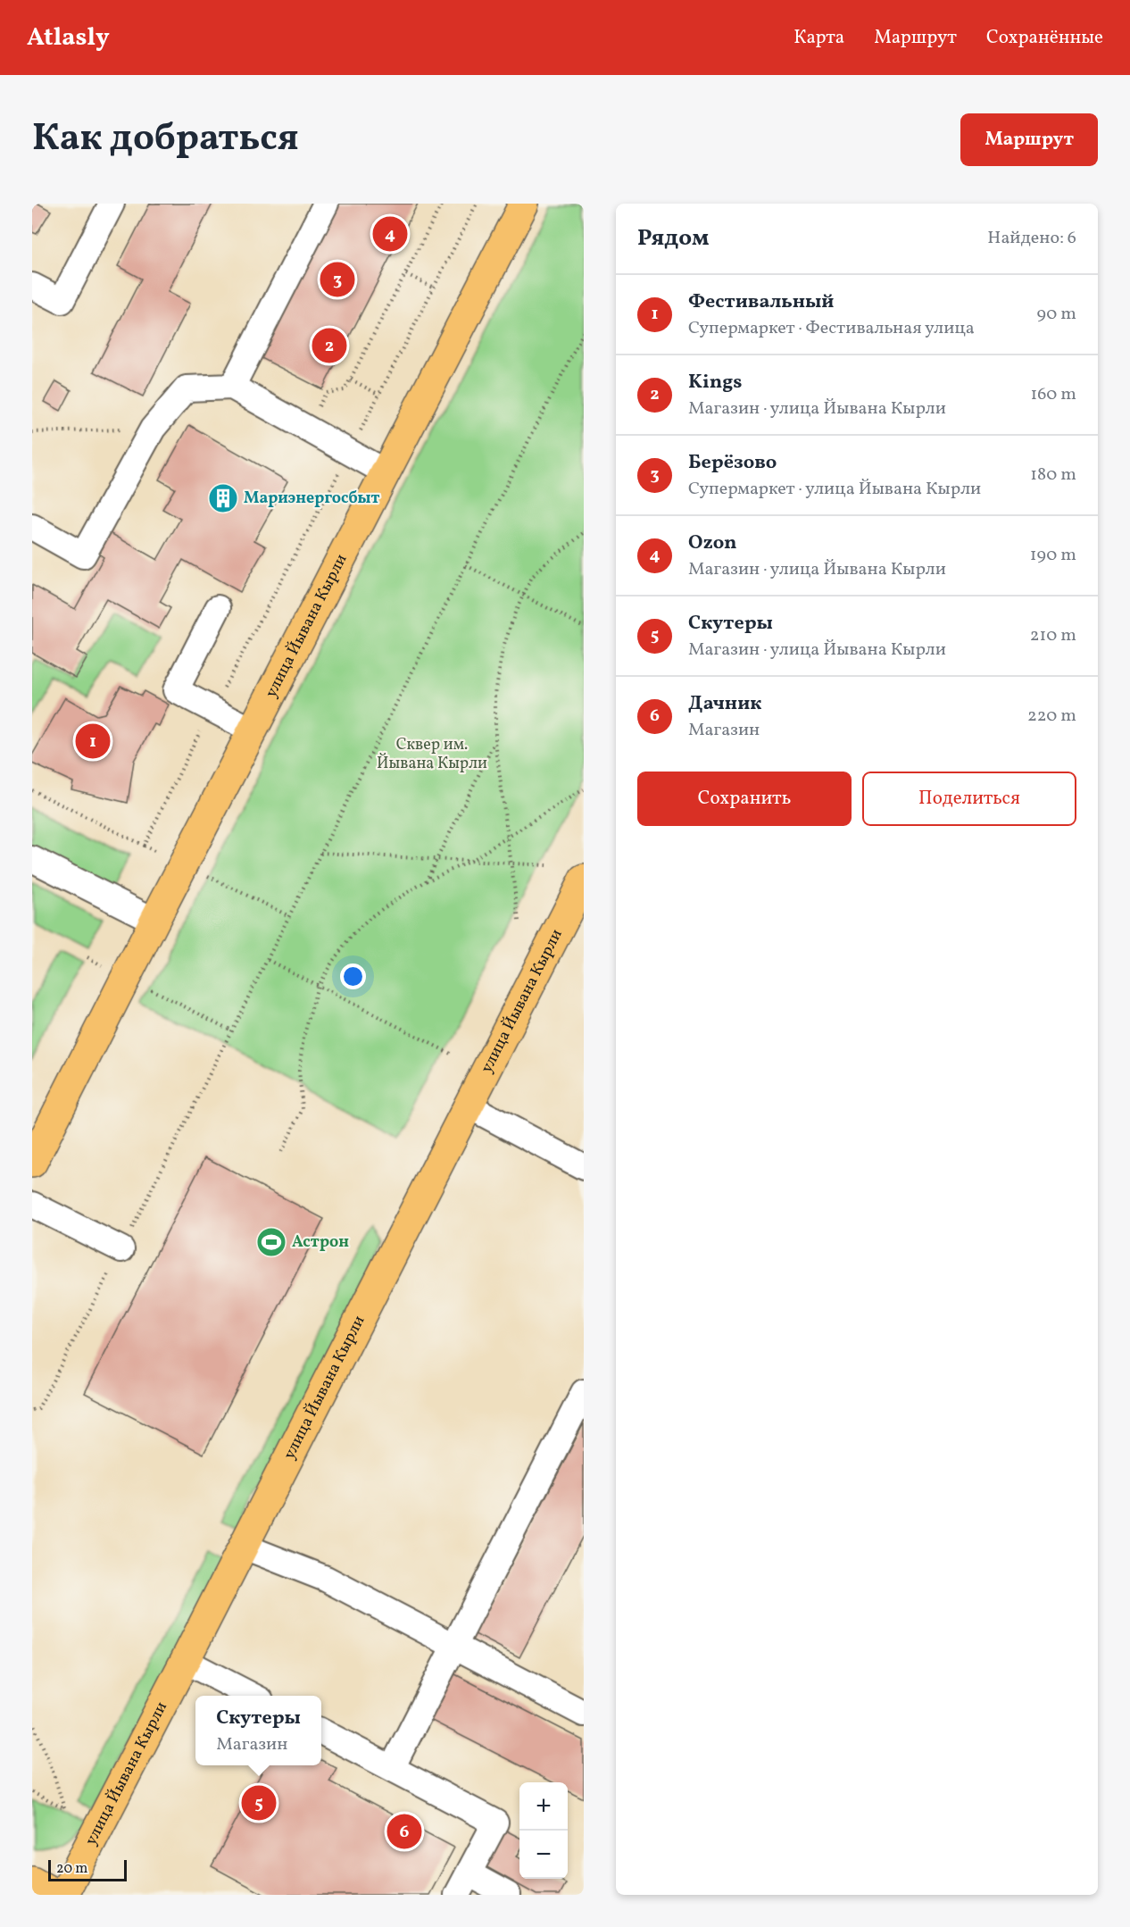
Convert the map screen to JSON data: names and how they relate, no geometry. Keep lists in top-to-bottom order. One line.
{"streets":{"main road":["улица Йывана Кырли"]},"parks":["Сквер им. Йывана Кырли"],"places":{"building":["Мариэнергосбыт"],"sports":["Астрон"]},"scale_bar":"20 m","page":{"header":"Atlasly","nav":["Карта","Маршрут","Сохранённые"],"title":"Как добраться","buttons":["Маршрут",["Сохранить","Поделиться"]],"heading":["Рядом","Найдено: 6"],"pins":["4","3","2","1","5","6"],"list":[{"mark":"1","name":"Фестивальный","note":"Супермаркет · Фестивальная улица","value":"90 m"},{"mark":"2","name":"Kings","note":"Магазин · улица Йывана Кырли","value":"160 m"},{"mark":"3","name":"Берёзово","note":"Супермаркет · улица Йывана Кырли","value":"180 m"},{"mark":"4","name":"Ozon","note":"Магазин · улица Йывана Кырли","value":"190 m"},{"mark":"5","name":"Скутеры","note":"Магазин · улица Йывана Кырли","value":"210 m"},{"mark":"6","name":"Дачник","note":"Магазин","value":"220 m"}],"popup":["Скутеры","Магазин"],"map_buttons":["+","−"],"scale":"20 m"}}
